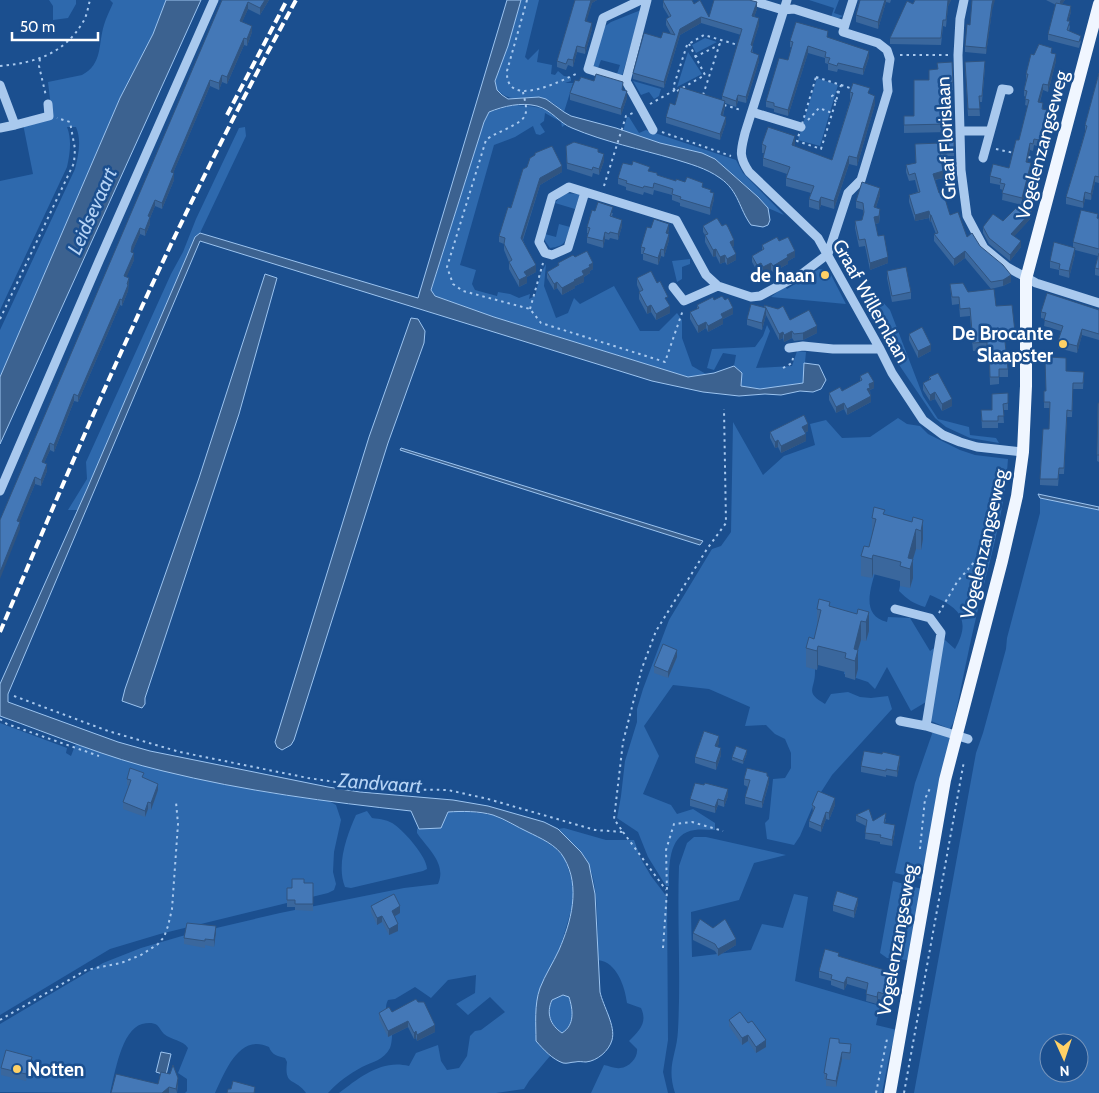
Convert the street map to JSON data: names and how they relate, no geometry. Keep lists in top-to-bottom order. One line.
{"streets":{"main road":["Vogelenzangseweg"],"street":["Graaf Florislaan","Graaf Willemlaan"]},"crossings":[["Graaf Florislaan","Vogelenzangseweg"],["Vogelenzangseweg","Graaf Willemlaan"]],"water":["Leidsevaart","Zandvaart"],"places":["de haan","De Brocante Slaapster","Notten"],"scale_bar":"50 m","north":"bottom"}
